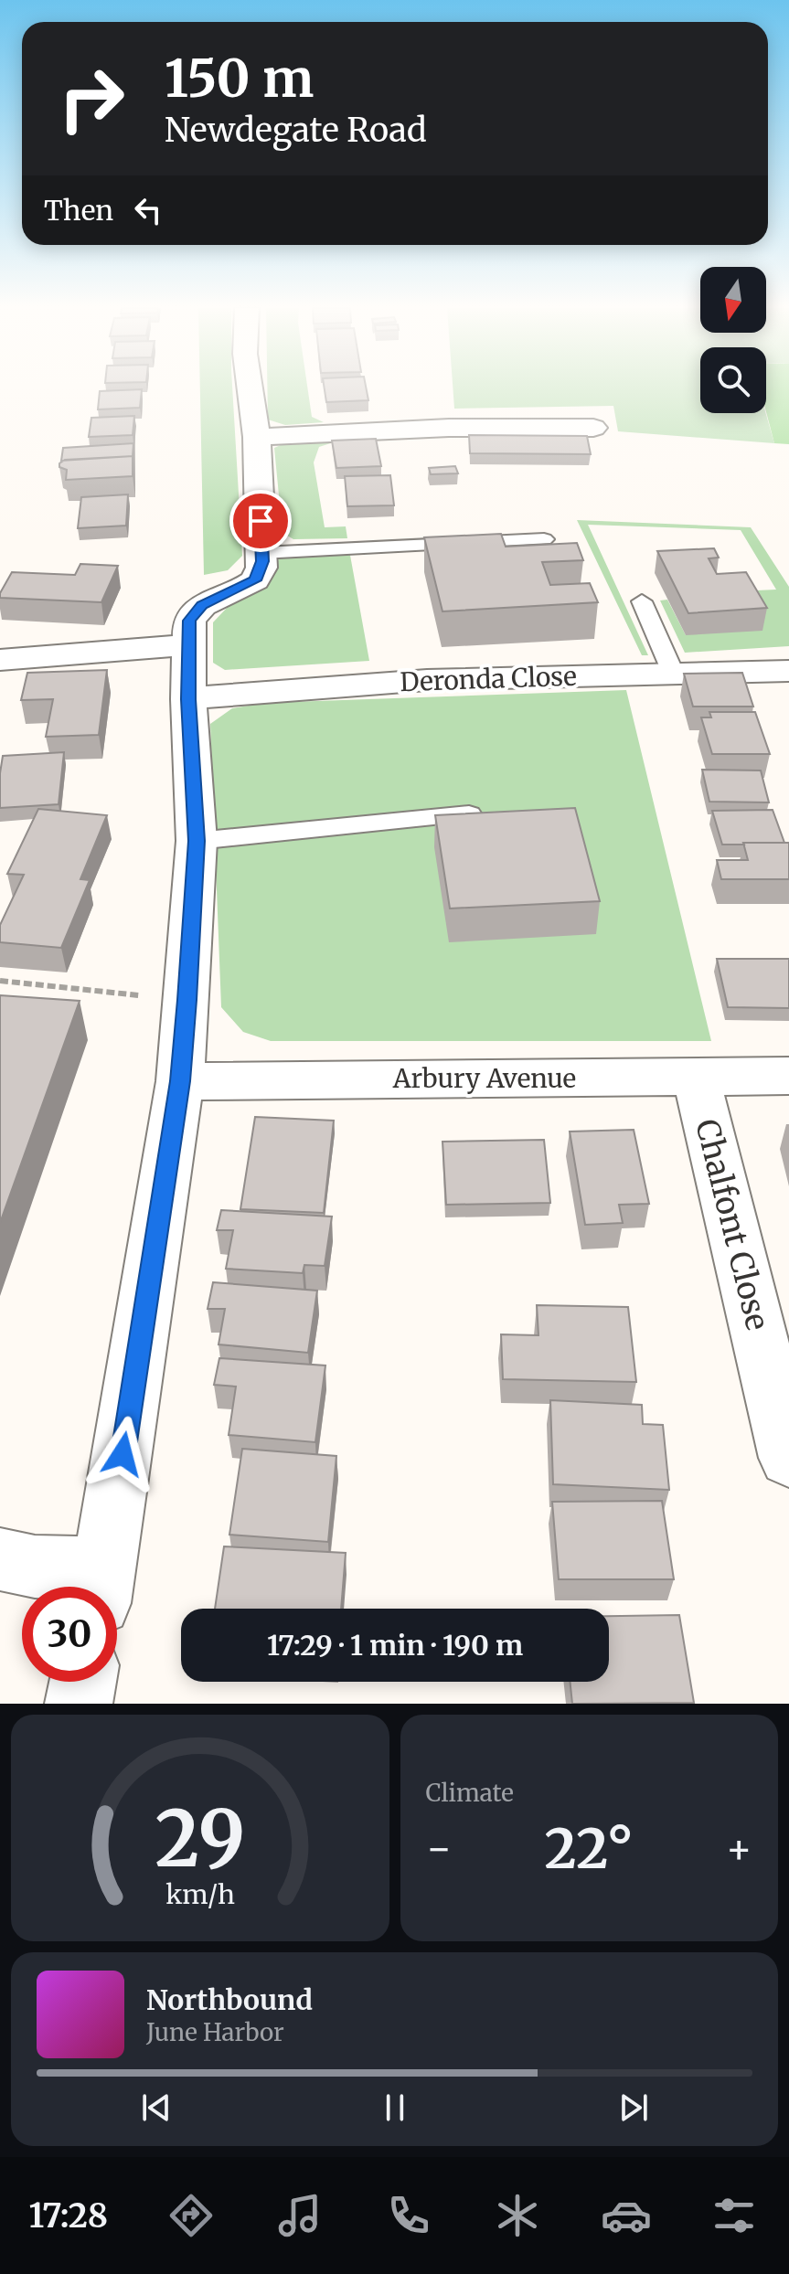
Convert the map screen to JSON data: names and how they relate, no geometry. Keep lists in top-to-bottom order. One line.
{"streets":{"street":["Deronda Close","Arbury Avenue","Chalfont Close"]},"crossings":[["Arbury Avenue","Chalfont Close"]],"north":"bottom","page":{"turn":["150 m","Newdegate Road"],"then":"Then","limit":"30","trip":"17:29 · 1 min · 190 m","tile":"Climate","heat":["−","22°","+"],"song":["Northbound","June Harbor"],"tabs":"17:28","gauge":["29","km/h"]}}
